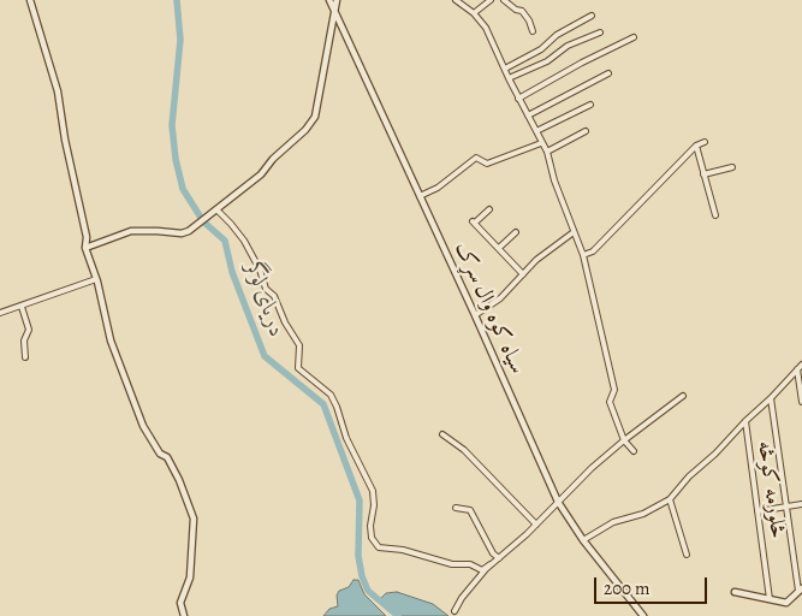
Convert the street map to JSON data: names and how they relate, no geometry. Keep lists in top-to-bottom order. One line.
{"streets":{"street":["سیاه کوه وال سړک","څلورمه کوڅه"]},"water":["دریای لوگر"],"scale_bar":"200 m"}
